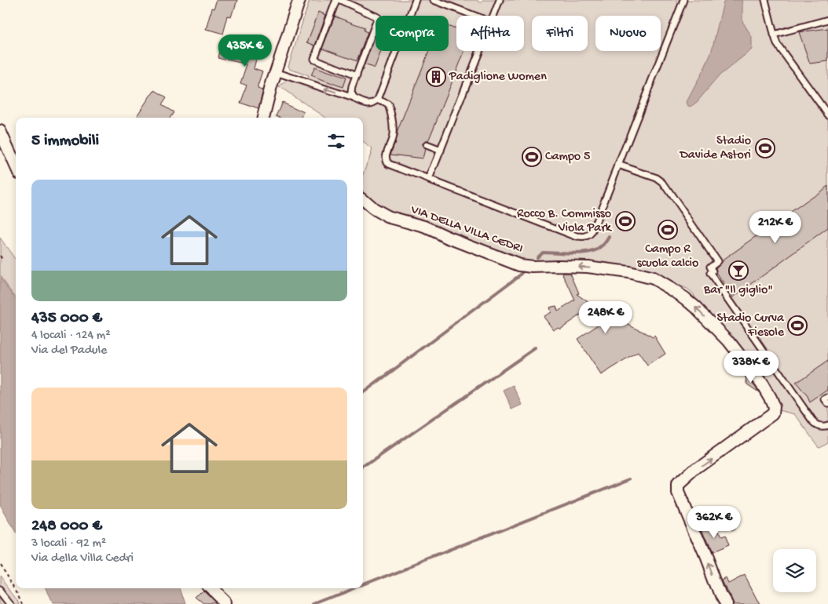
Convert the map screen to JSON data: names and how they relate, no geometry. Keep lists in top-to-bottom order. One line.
{"streets":{"street":["VIA DELLA VILLA CEDRI"]},"places":{"building":["Padiglione Women"],"sports":["Stadio Davide Astori","Campo 5","Rocco B. Commisso Viola Park","Campo R scuola calcio","Stadio Curva Fiesole"],"bar":["Bar \"Il giglio\""]},"page":{"chip":["Compra","Affitta","Filtri","Nuovo"],"price":["435K €","212K €","248K €","338K €","362K €"],"heading":"5 immobili","list":[{"name":"435 000 €","note":"4 locali · 124 m² · Via del Padule"},{"name":"248 000 €","note":"3 locali · 92 m² · Via della Villa Cedri"}]}}
